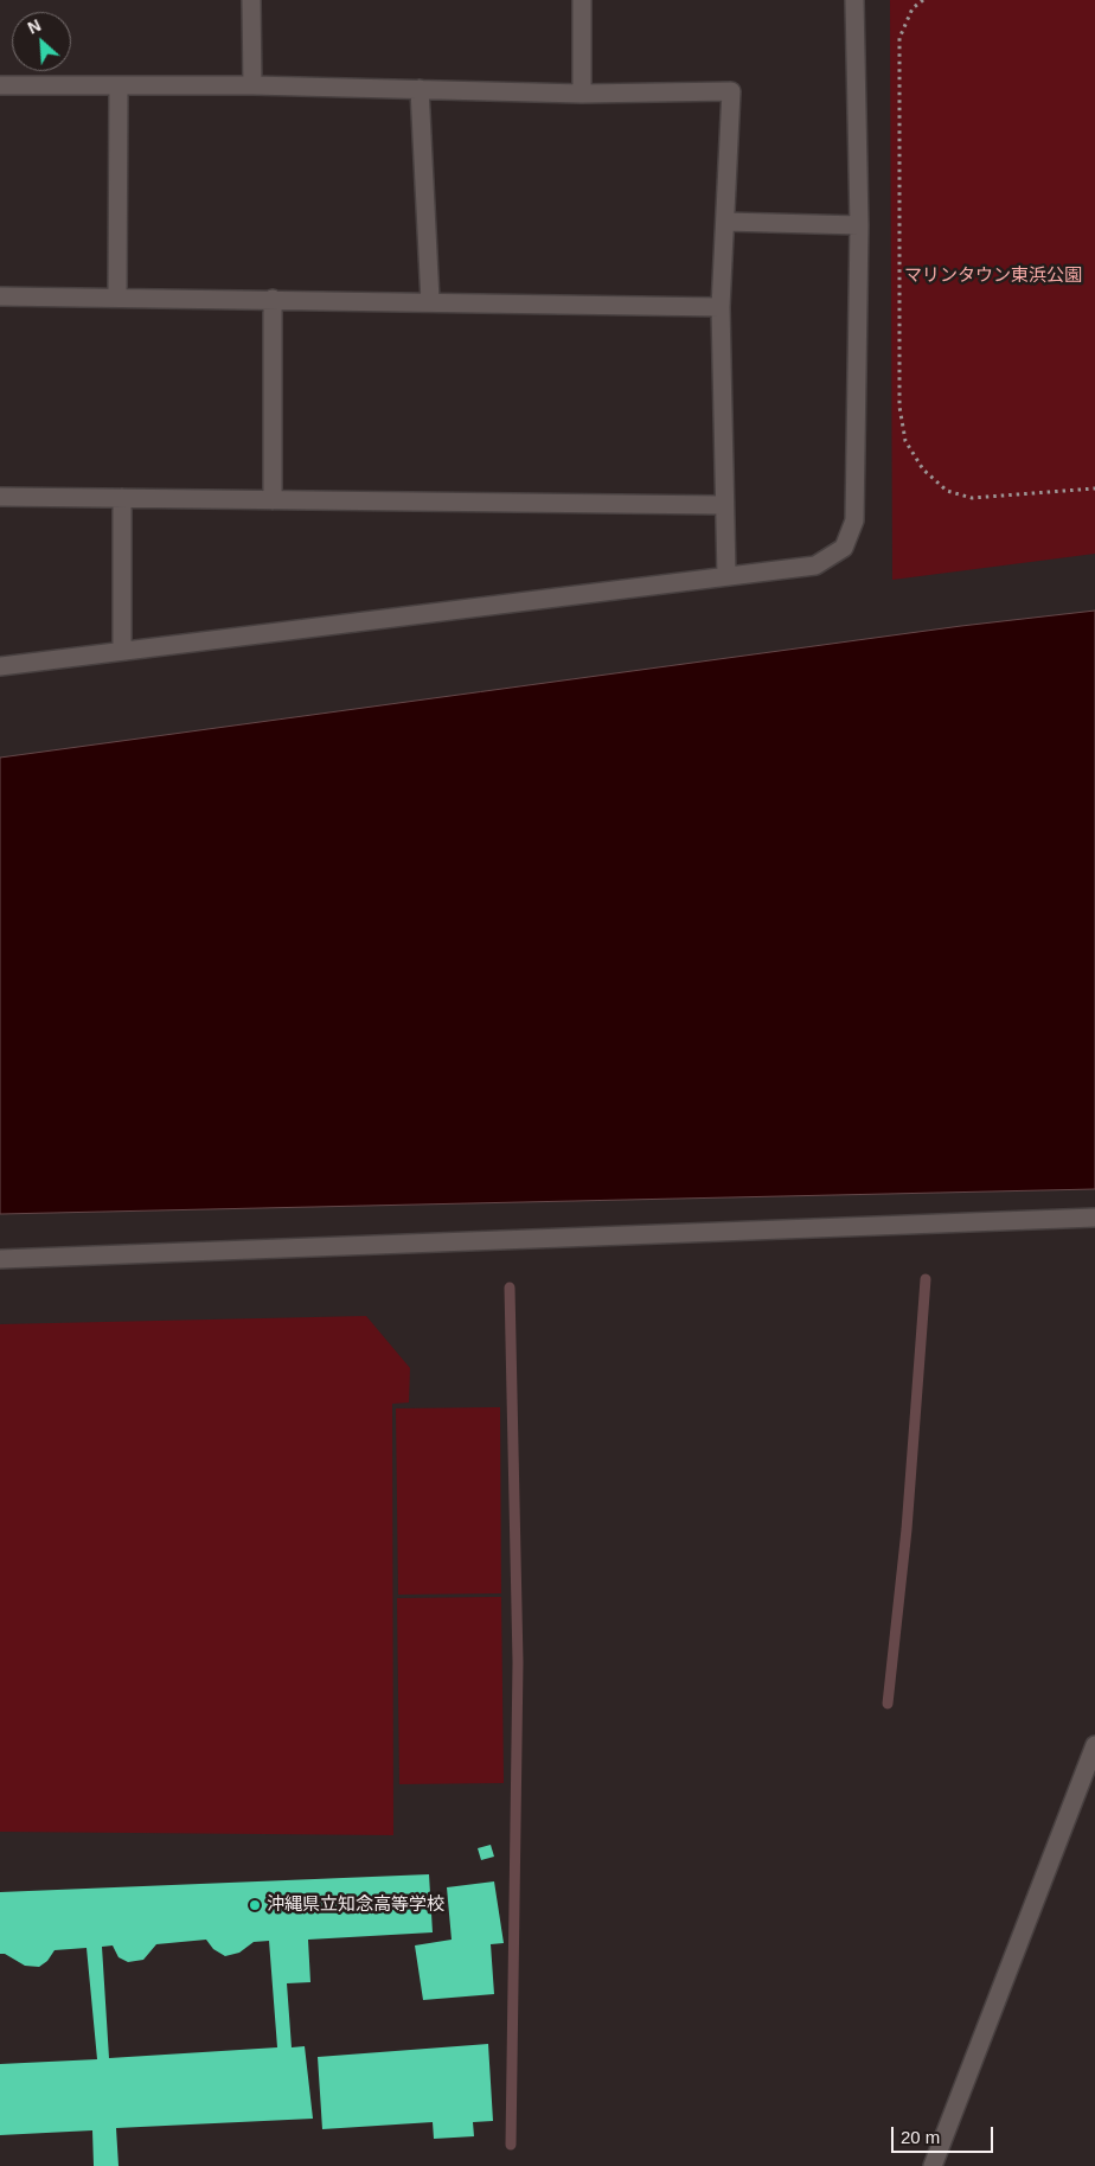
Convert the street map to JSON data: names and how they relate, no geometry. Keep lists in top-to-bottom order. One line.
{"parks":["マリンタウン東浜公園"],"places":["沖縄県立知念高等学校"],"scale_bar":"20 m","north":"top left"}
